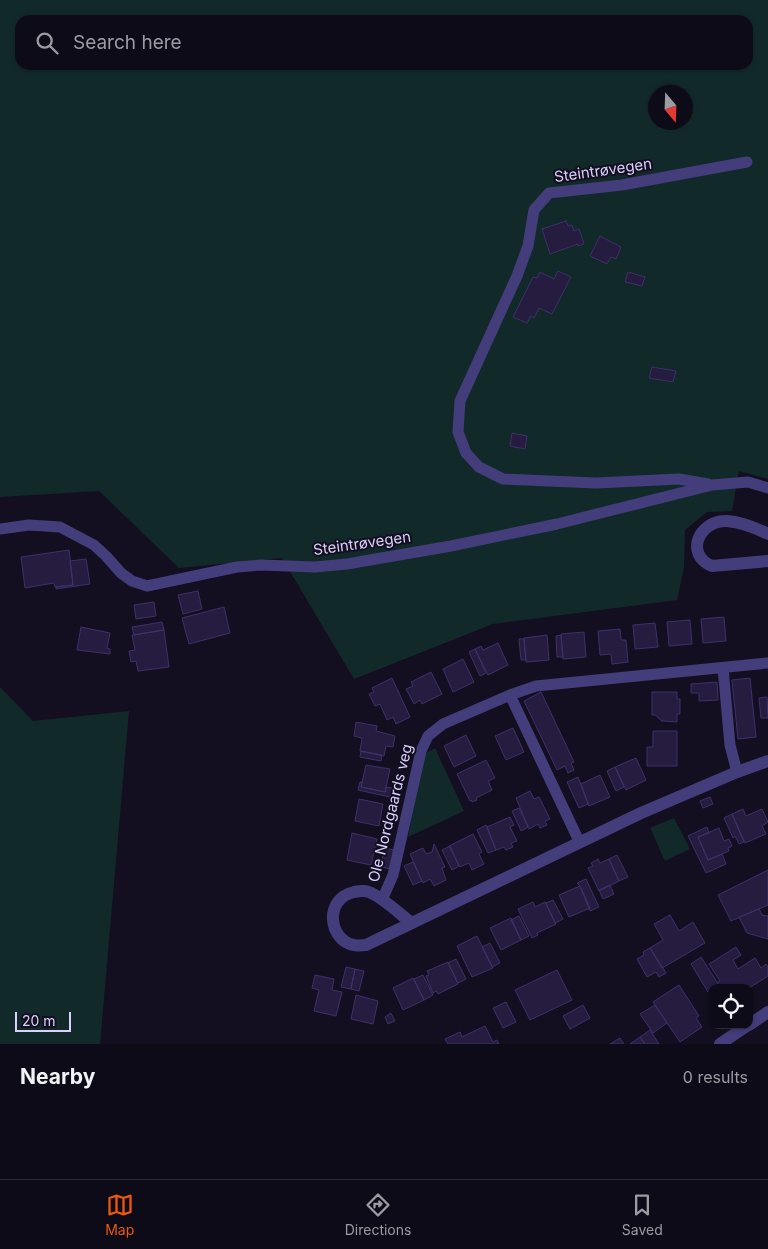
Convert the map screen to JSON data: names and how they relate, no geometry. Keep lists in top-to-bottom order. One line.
{"streets":{"street":["Ole Nordgaards veg"],"lane":["Steintrøvegen"]},"scale_bar":"20 m","north":"bottom","page":{"search":"Search here","scale":"20 m","heading":["Nearby","0 results"],"nav":["Map","Directions","Saved"]}}
